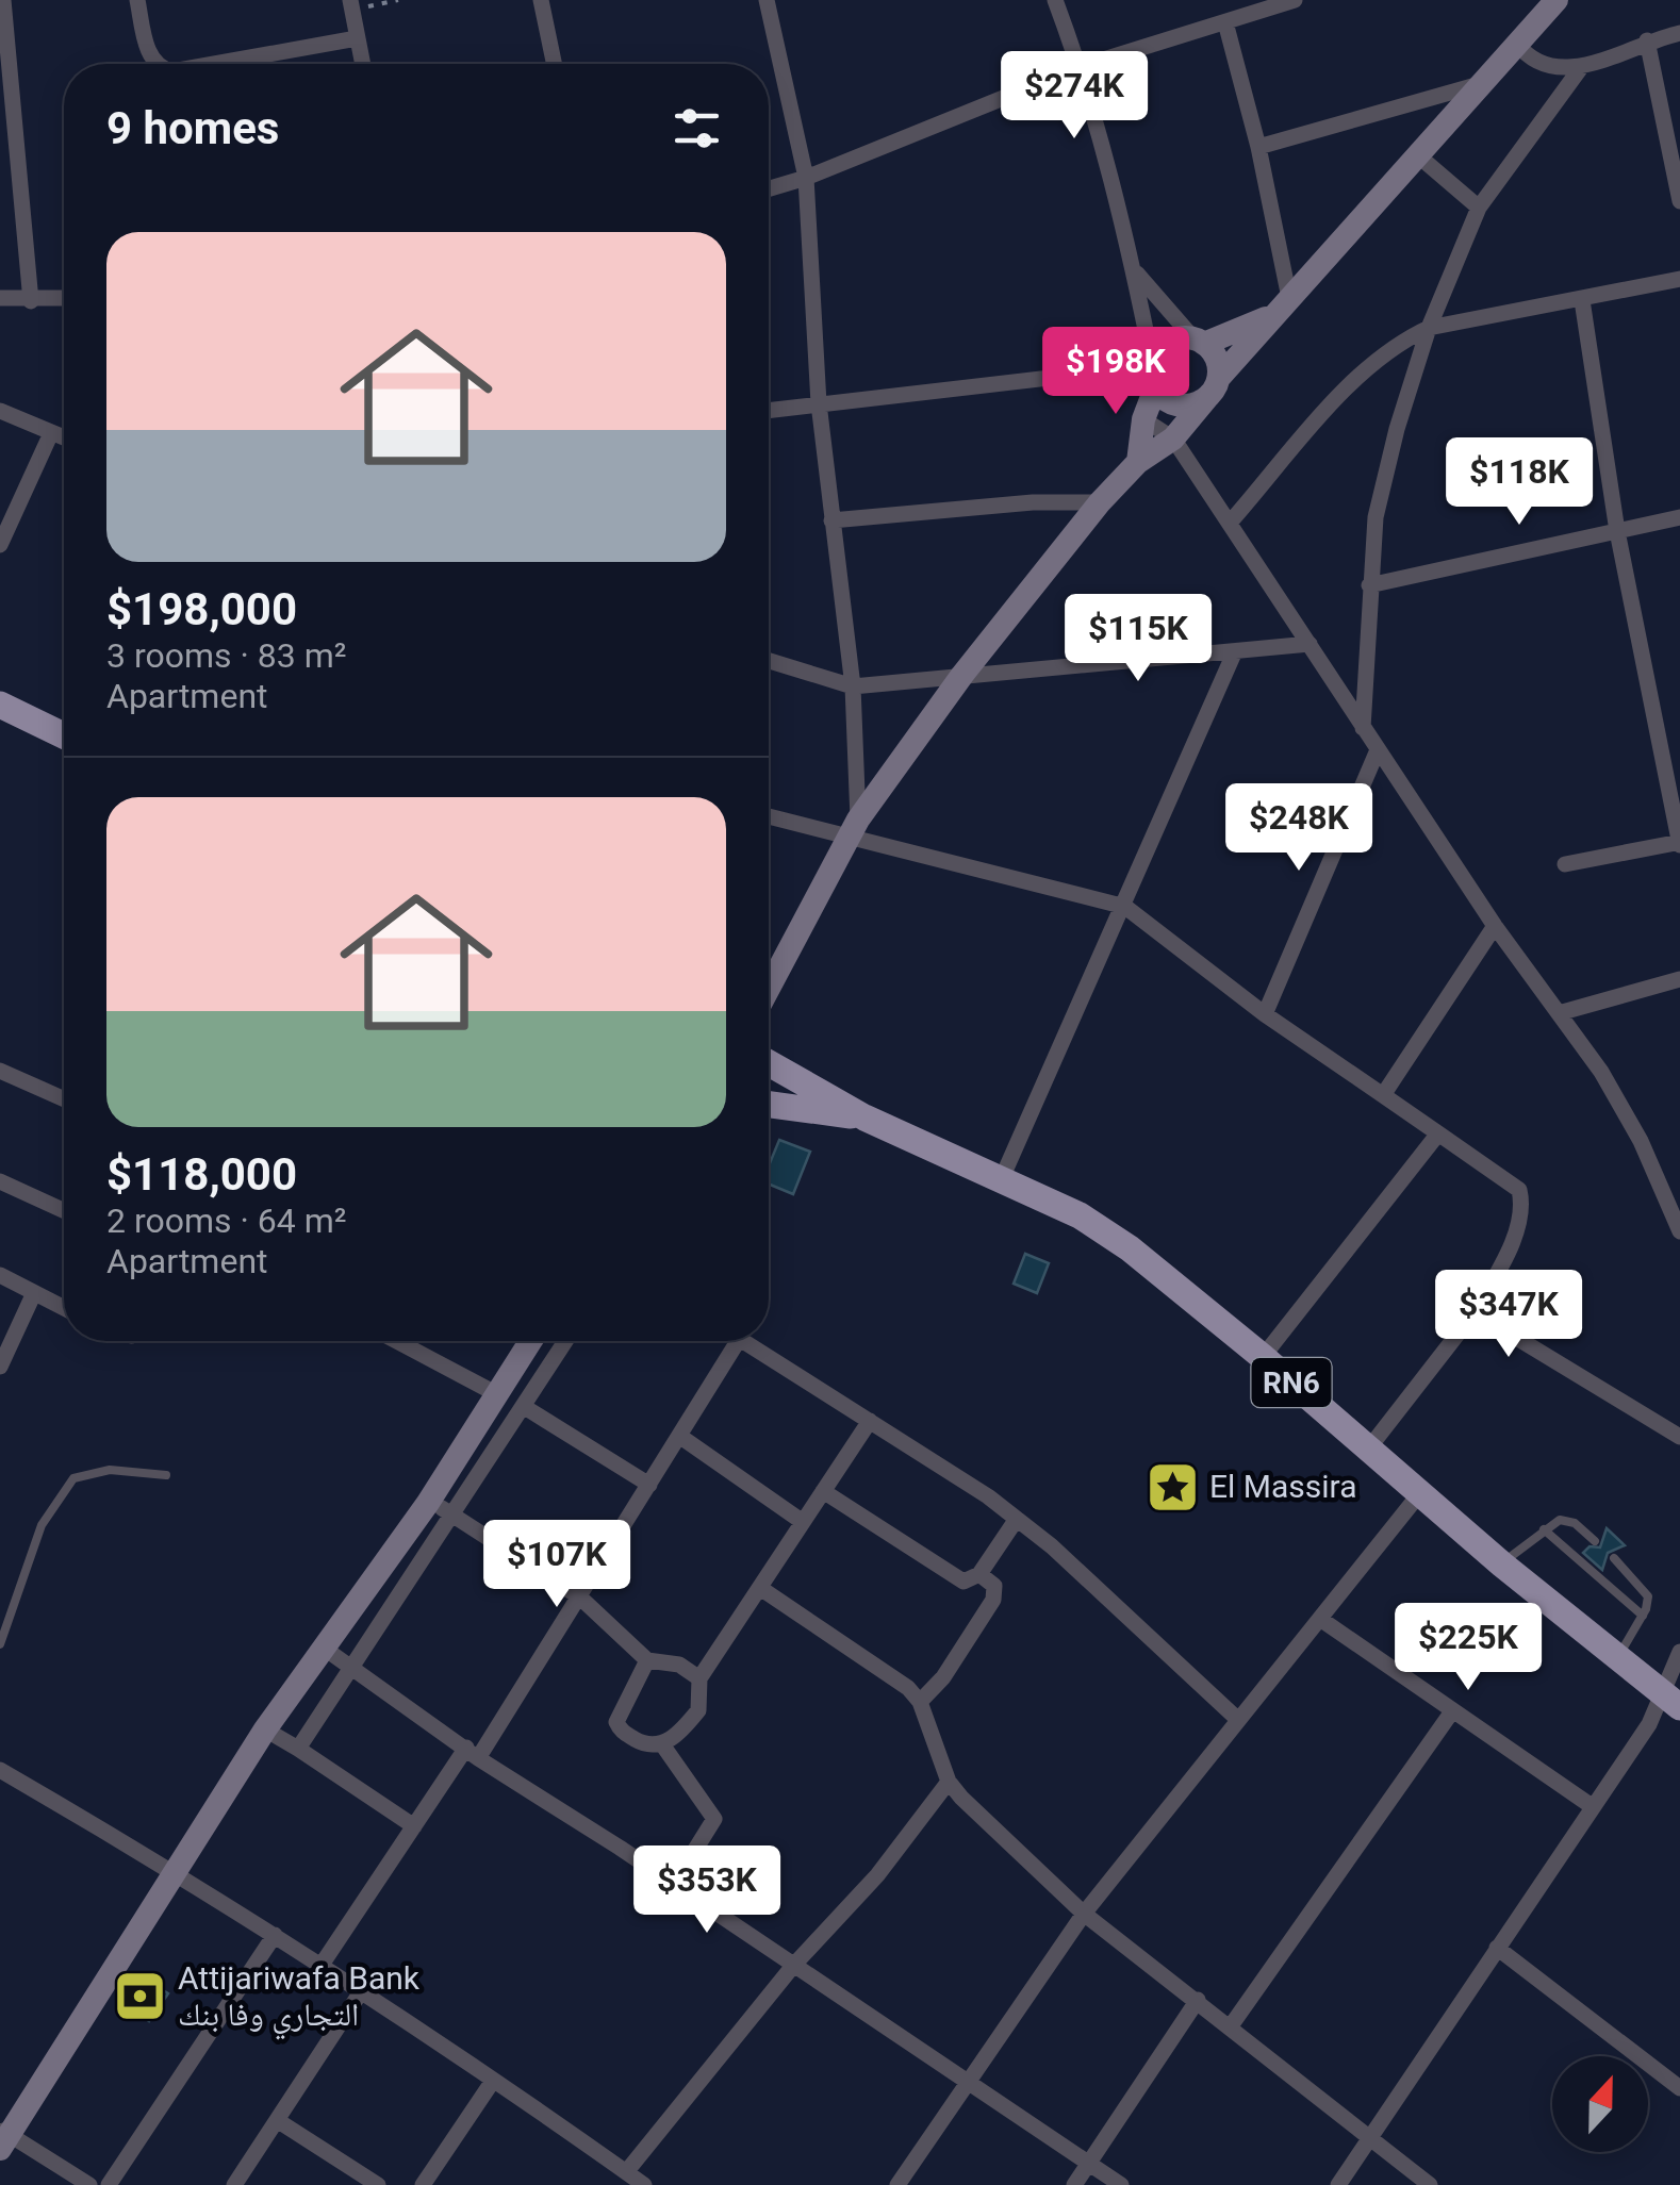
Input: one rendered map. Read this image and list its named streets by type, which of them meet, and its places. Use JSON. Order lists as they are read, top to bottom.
{
  "streets": {
    "main road": ["RN6"]
  },
  "places": {
    "place": ["El Massira"],
    "bank": ["Attijariwafa Bank التجاري وفا بنك"]
  },
  "north": "top",
  "page": {
    "price": [
      "$274K",
      "$198K",
      "$118K",
      "$115K",
      "$248K",
      "$347K",
      "$107K",
      "$225K",
      "$353K"
    ],
    "heading": "9 homes",
    "list": [
      {
        "name": "$198,000",
        "note": "3 rooms · 83 m² · Apartment"
      },
      {
        "name": "$118,000",
        "note": "2 rooms · 64 m² · Apartment"
      }
    ]
  }
}
